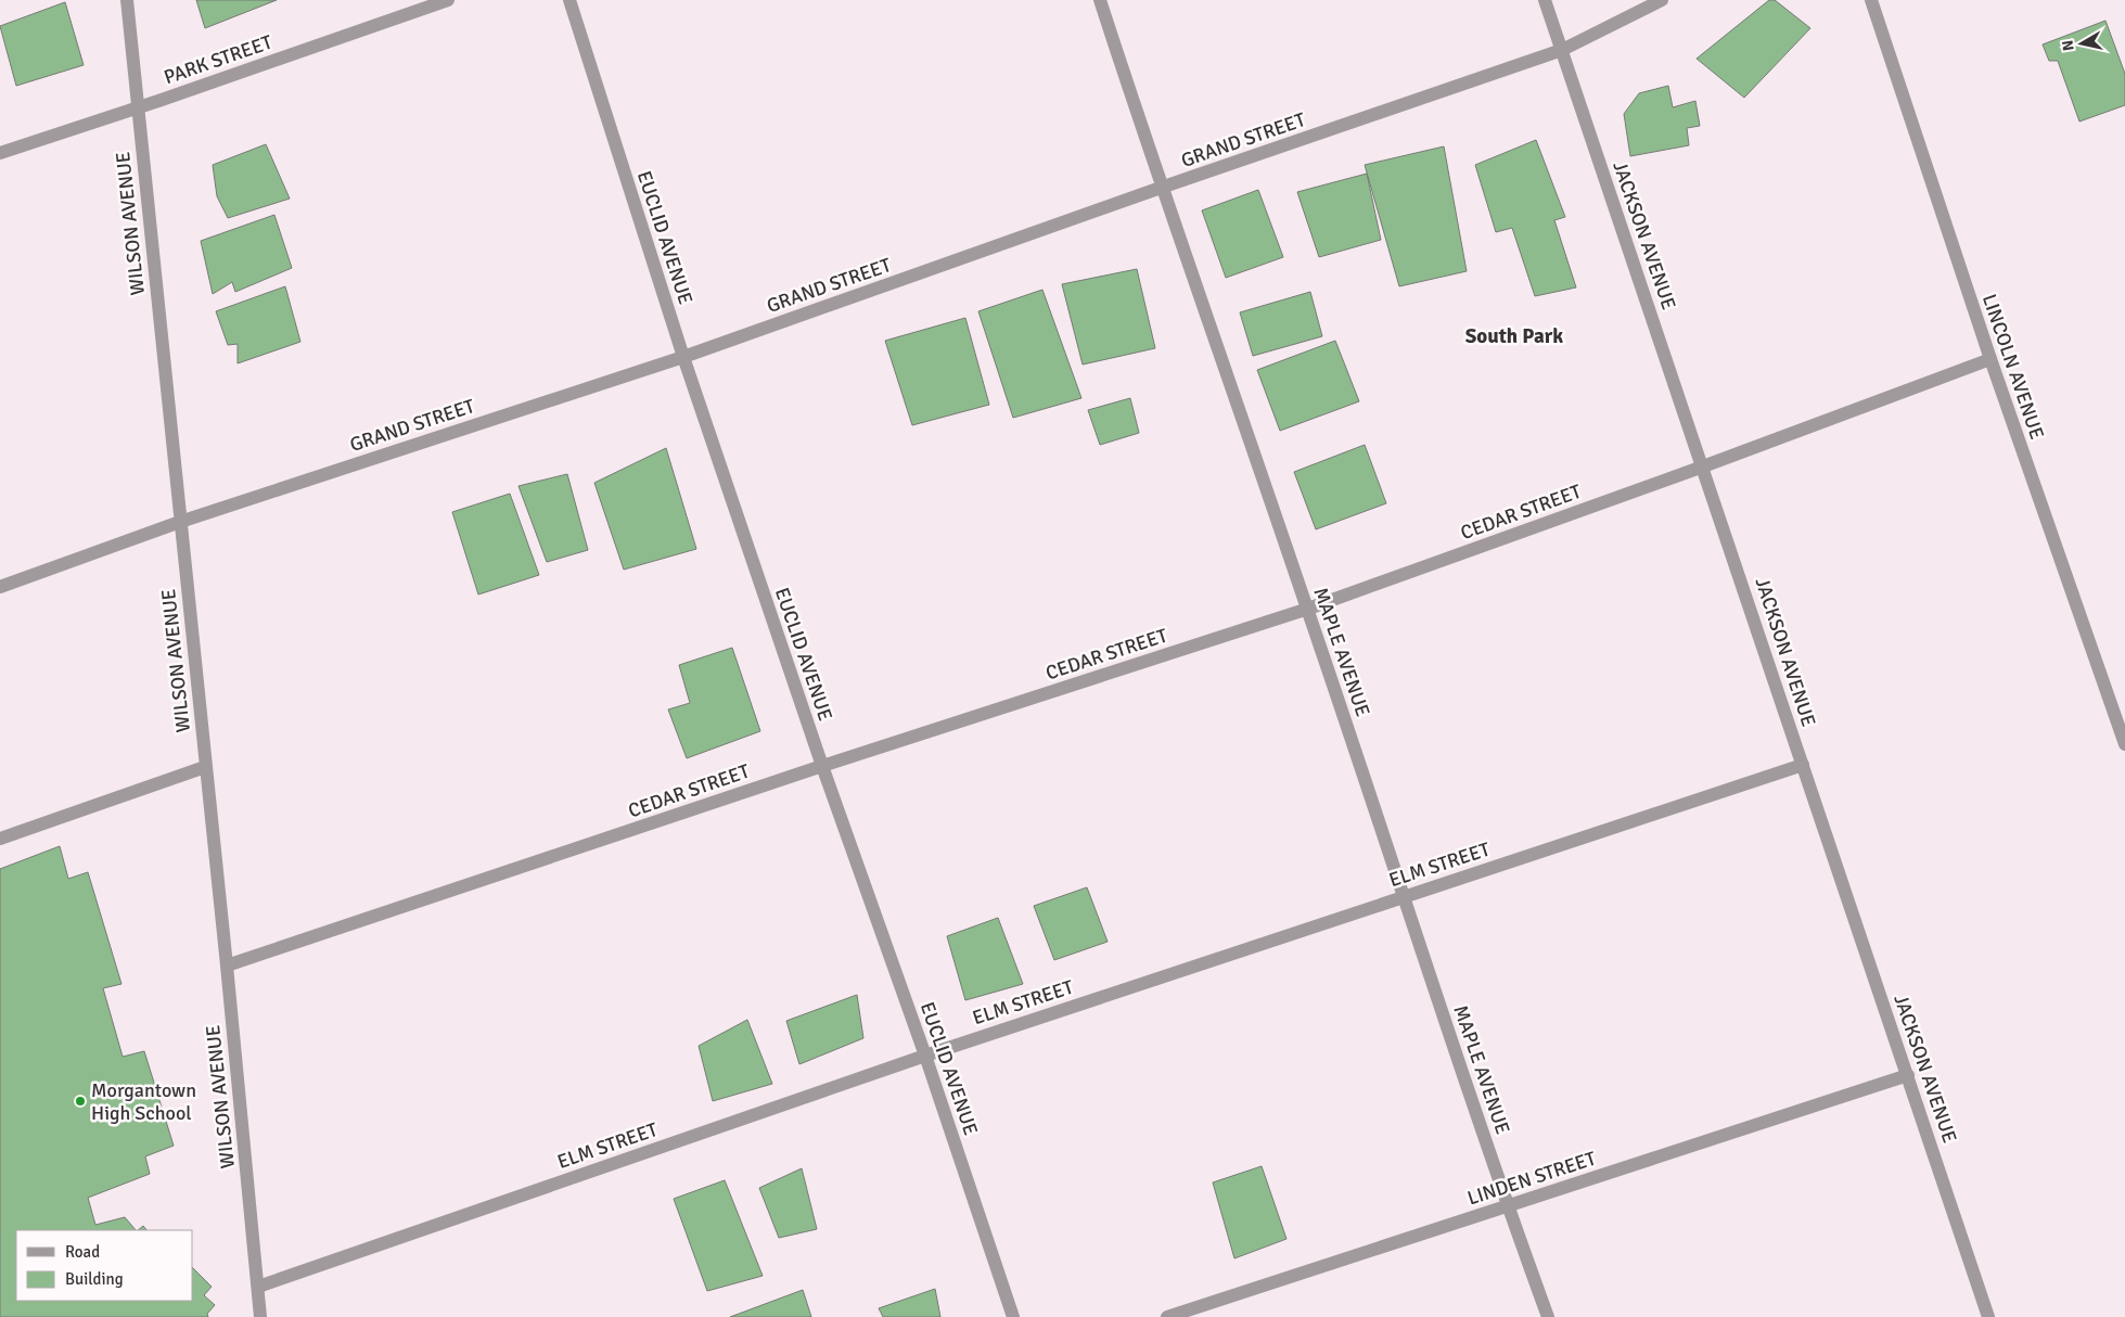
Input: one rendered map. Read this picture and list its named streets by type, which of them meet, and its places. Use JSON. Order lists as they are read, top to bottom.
{
  "streets": {
    "street": [
      "PARK STREET",
      "GRAND STREET",
      "WILSON AVENUE",
      "JACKSON AVENUE",
      "EUCLID AVENUE",
      "LINCOLN AVENUE",
      "CEDAR STREET",
      "MAPLE AVENUE",
      "ELM STREET",
      "LINDEN STREET"
    ]
  },
  "crossings": [
    ["PARK STREET", "WILSON AVENUE"],
    ["GRAND STREET", "WILSON AVENUE"],
    ["GRAND STREET", "JACKSON AVENUE"],
    ["GRAND STREET", "EUCLID AVENUE"],
    ["GRAND STREET", "MAPLE AVENUE"],
    ["WILSON AVENUE", "CEDAR STREET"],
    ["WILSON AVENUE", "ELM STREET"],
    ["JACKSON AVENUE", "CEDAR STREET"],
    ["JACKSON AVENUE", "ELM STREET"],
    ["JACKSON AVENUE", "LINDEN STREET"],
    ["EUCLID AVENUE", "CEDAR STREET"],
    ["EUCLID AVENUE", "ELM STREET"],
    ["LINCOLN AVENUE", "CEDAR STREET"],
    ["CEDAR STREET", "MAPLE AVENUE"],
    ["MAPLE AVENUE", "ELM STREET"],
    ["MAPLE AVENUE", "LINDEN STREET"]
  ],
  "districts": ["South Park"],
  "places": ["Morgantown High School"],
  "legend": ["Road", "Building"],
  "north": "left"
}
